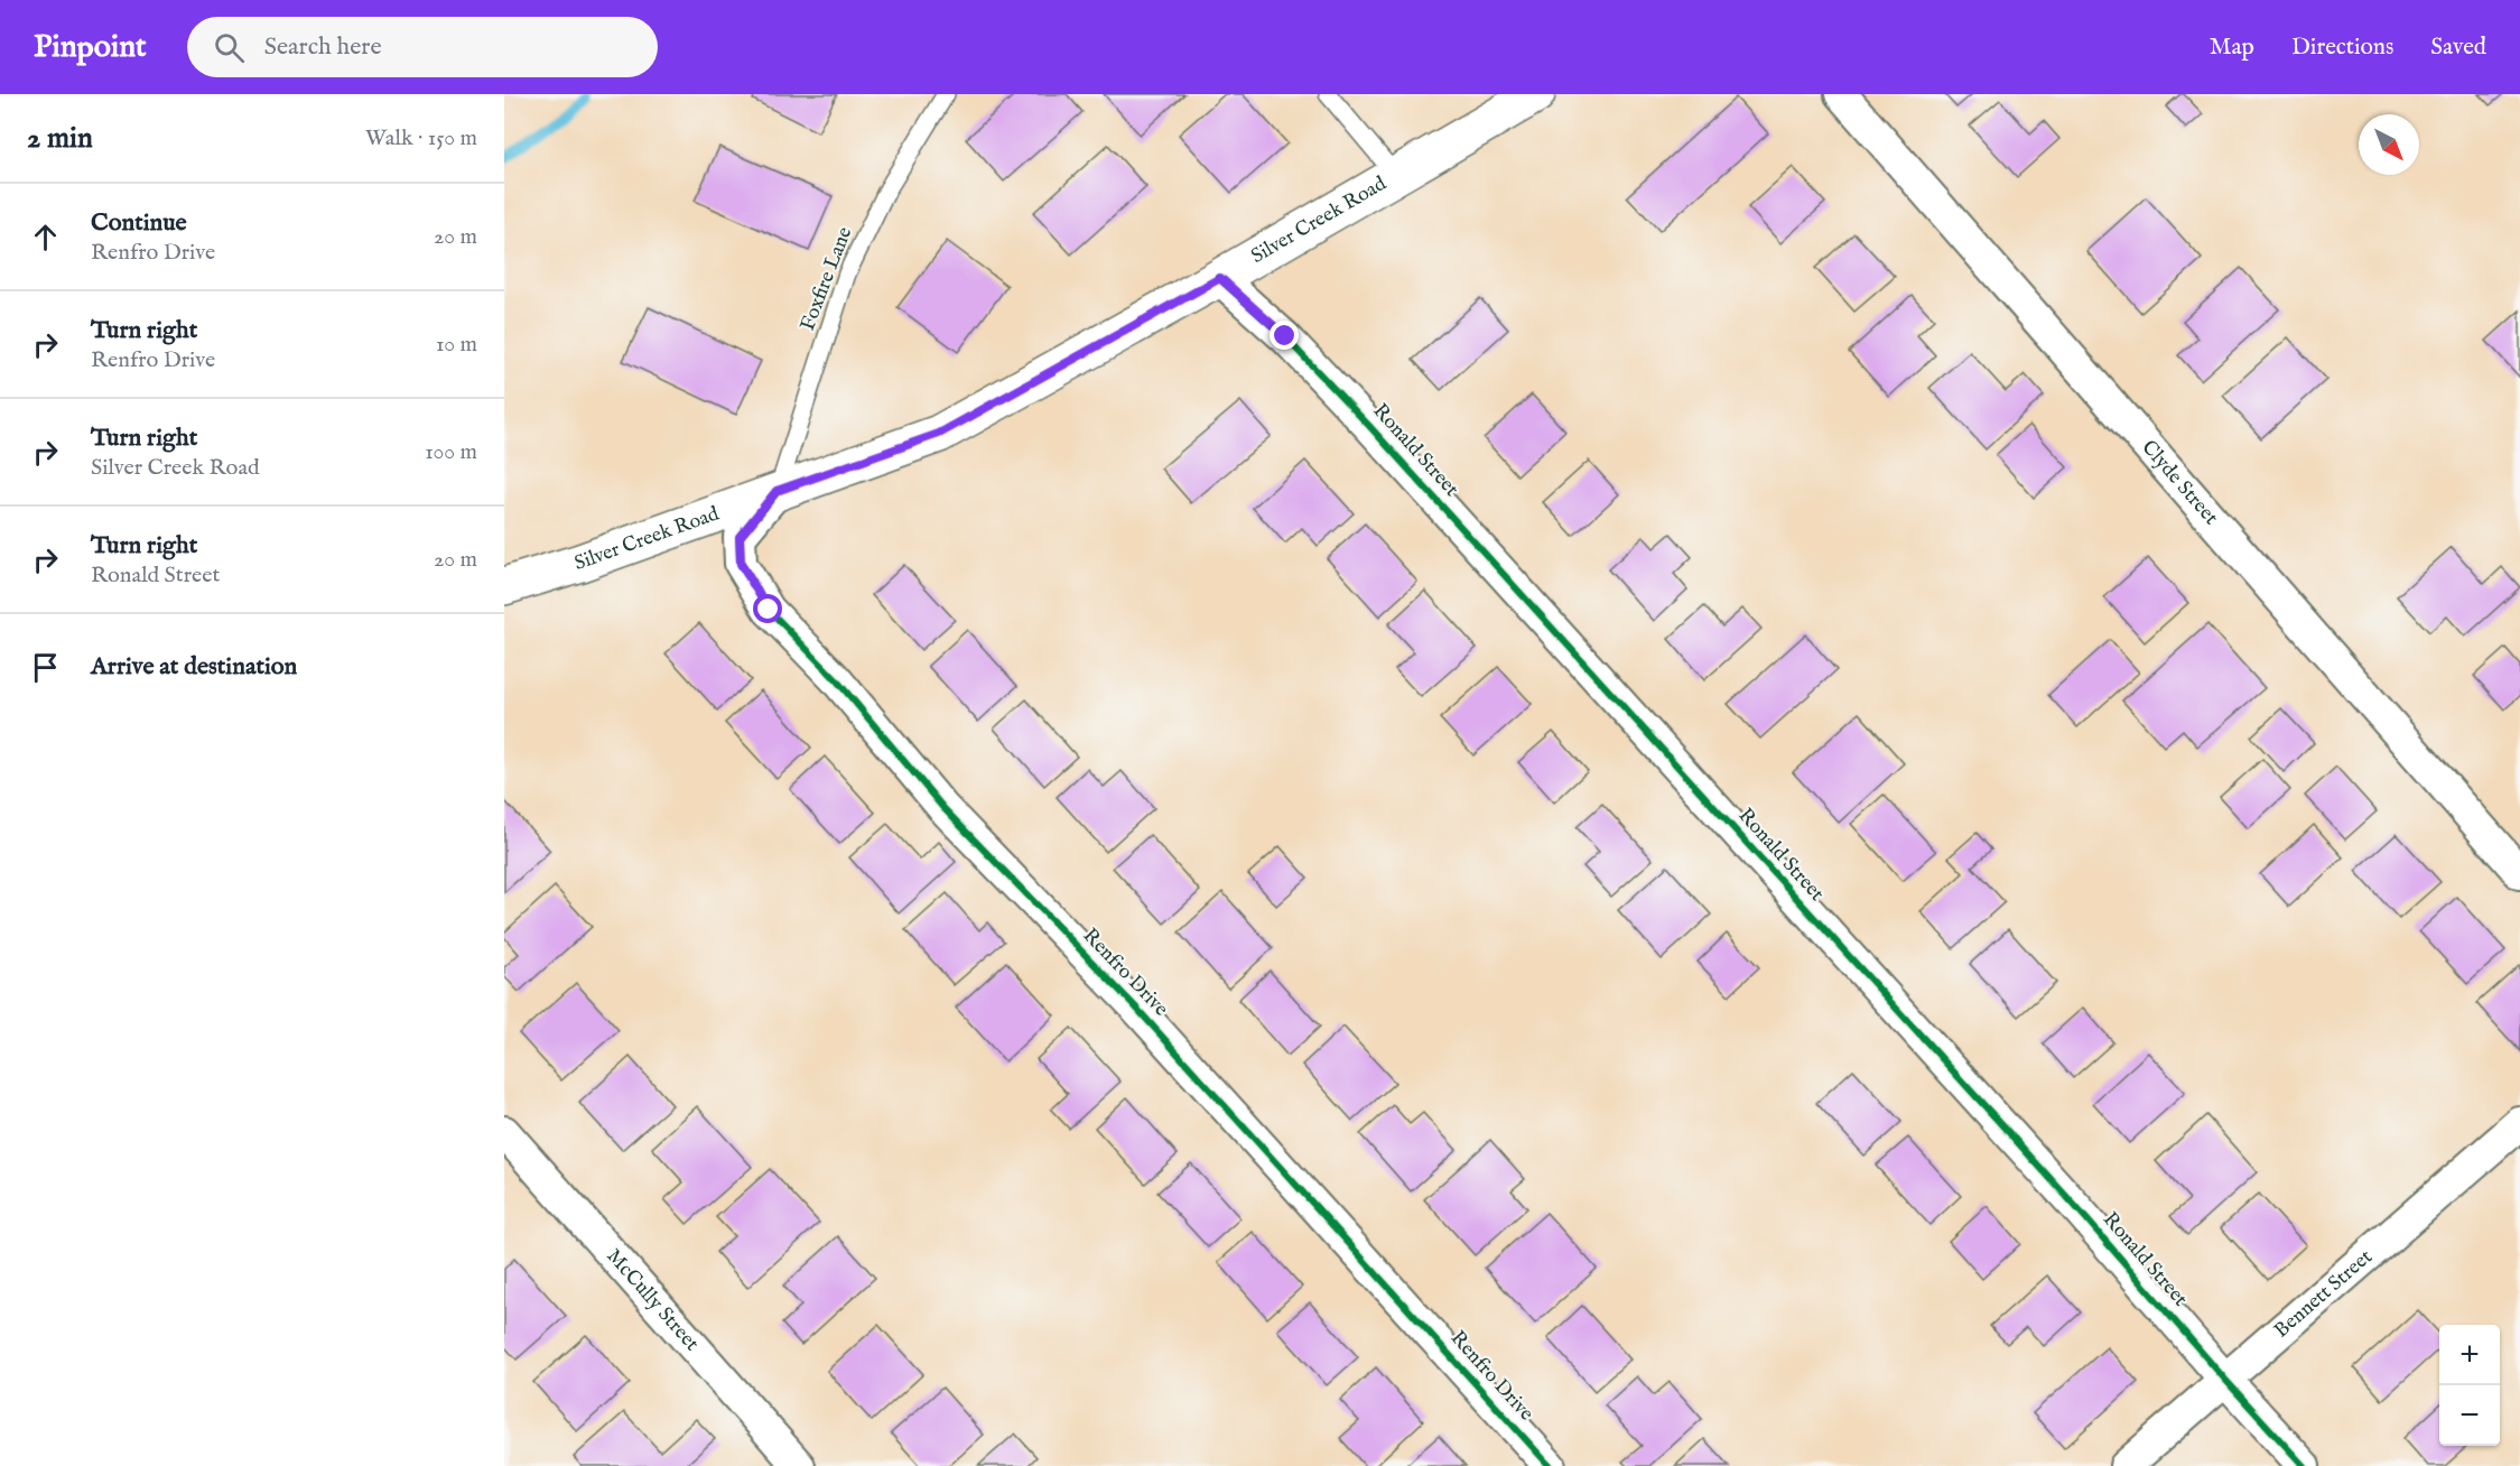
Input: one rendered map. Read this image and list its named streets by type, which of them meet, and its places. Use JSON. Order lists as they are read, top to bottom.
{
  "streets": {
    "street": [
      "Silver Creek Road",
      "Ronald Street",
      "Clyde Street",
      "Renfro Drive",
      "Bennett Street",
      "McCully Street"
    ],
    "lane": ["Foxfire Lane"]
  },
  "crossings": [
    ["Silver Creek Road", "Foxfire Lane"],
    ["Silver Creek Road", "Ronald Street"],
    ["Silver Creek Road", "Renfro Drive"],
    ["Foxfire Lane", "Renfro Drive"],
    ["Ronald Street", "Bennett Street"]
  ],
  "north": "bottom right",
  "page": {
    "header": "Pinpoint",
    "search": "Search here",
    "nav": ["Map", "Directions", "Saved"],
    "heading": ["2 min", "Walk · 150 m"],
    "list": [
      ["Continue", "Renfro Drive", "20 m"],
      ["Turn right", "Renfro Drive", "10 m"],
      ["Turn right", "Silver Creek Road", "100 m"],
      ["Turn right", "Ronald Street", "20 m"],
      "Arrive at destination"
    ],
    "map_buttons": ["+", "−"]
  }
}
